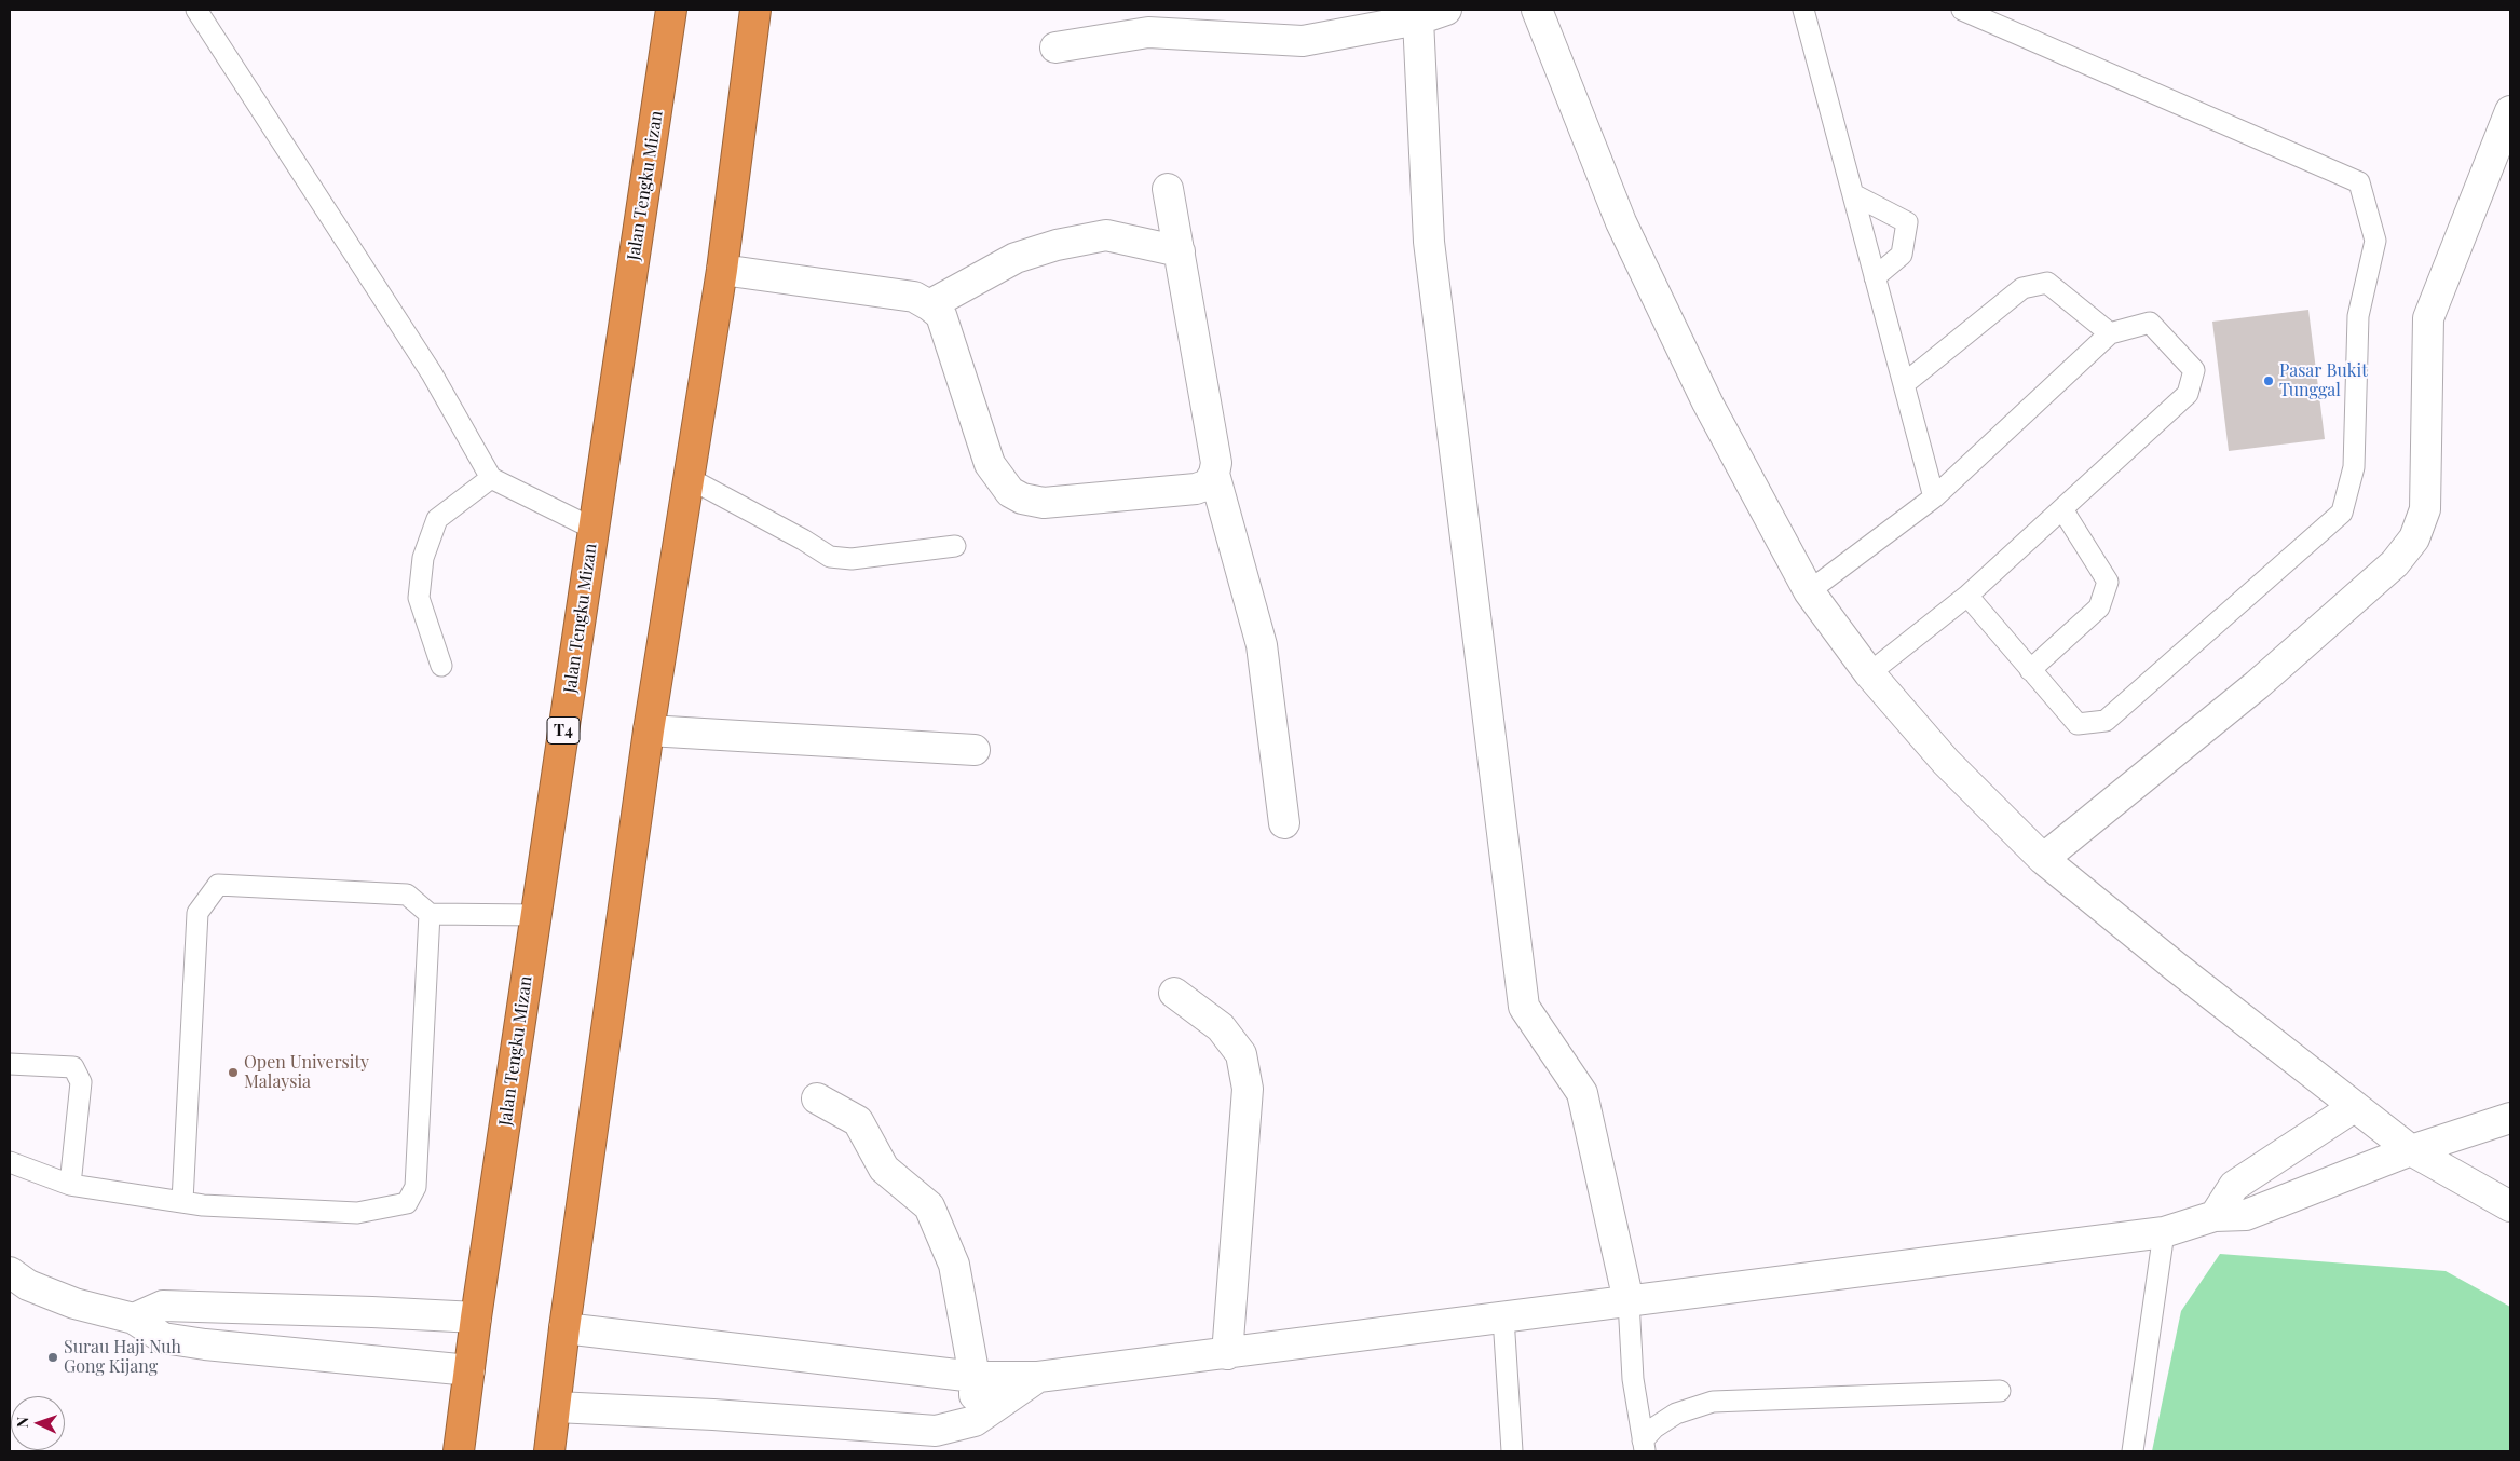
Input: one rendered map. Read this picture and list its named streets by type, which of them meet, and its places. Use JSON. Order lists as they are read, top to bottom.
{
  "streets": {
    "highway": ["Jalan Tengku Mizan", "T4"]
  },
  "places": ["Pasar Bukit Tunggal", "Open University Malaysia", "Surau Haji Nuh Gong Kijang"],
  "north": "left"
}
